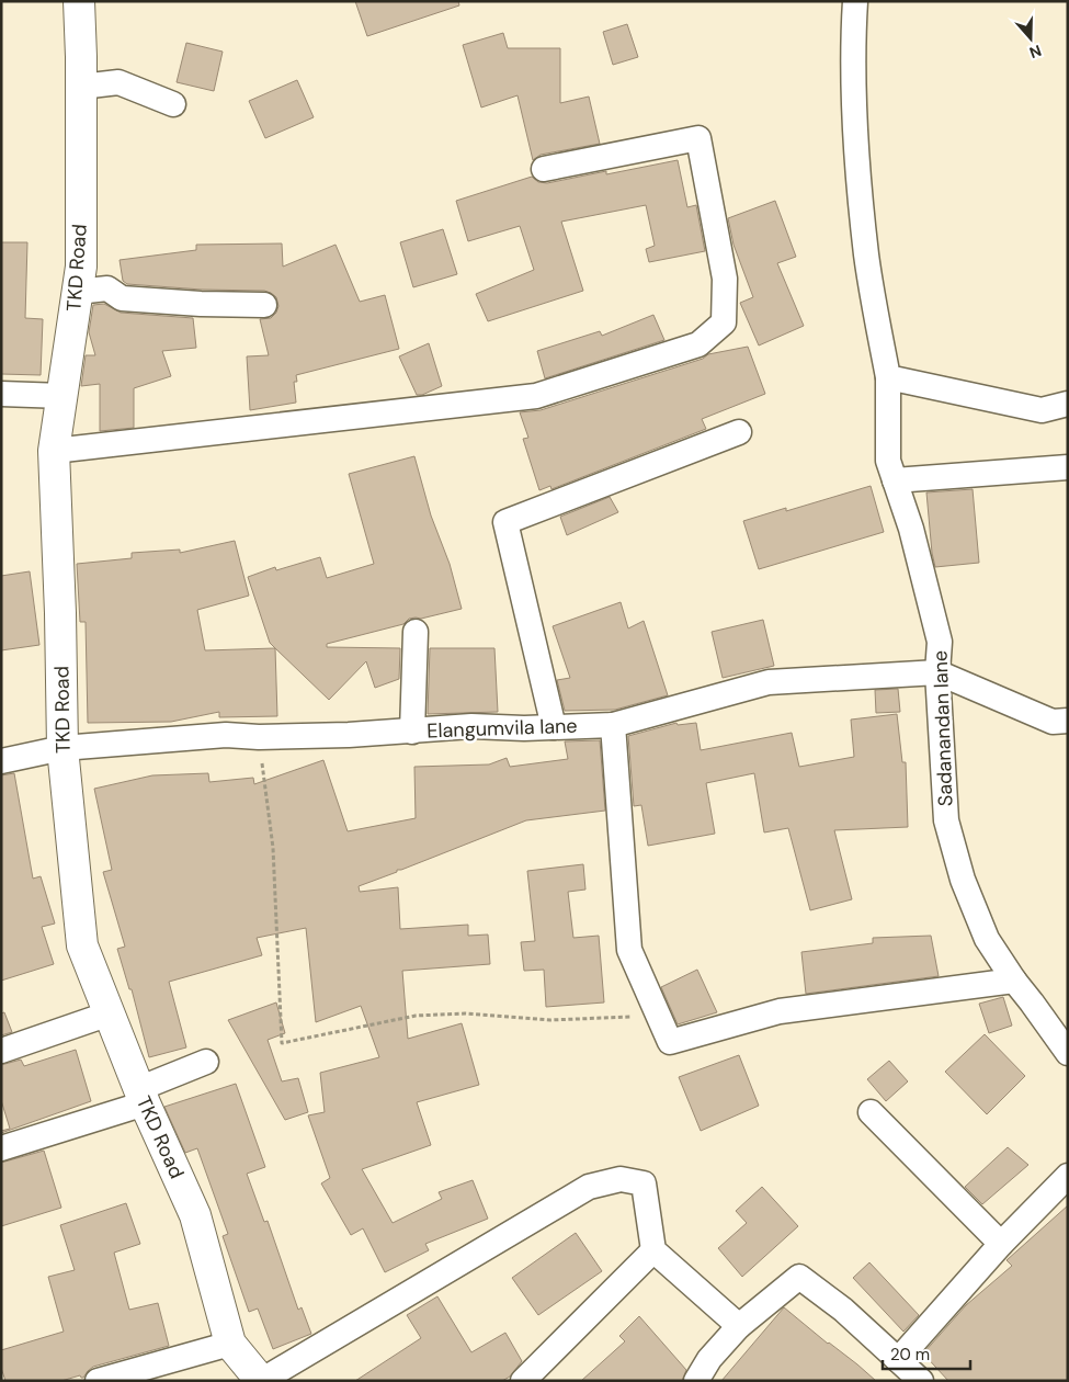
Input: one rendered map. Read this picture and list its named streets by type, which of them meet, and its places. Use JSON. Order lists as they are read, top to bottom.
{
  "streets": {
    "street": ["TKD Road", "Elangumvila lane", "Sadanandan lane"]
  },
  "crossings": [
    ["TKD Road", "Elangumvila lane"],
    ["Elangumvila lane", "Sadanandan lane"]
  ],
  "scale_bar": "20 m",
  "north": "bottom"
}
